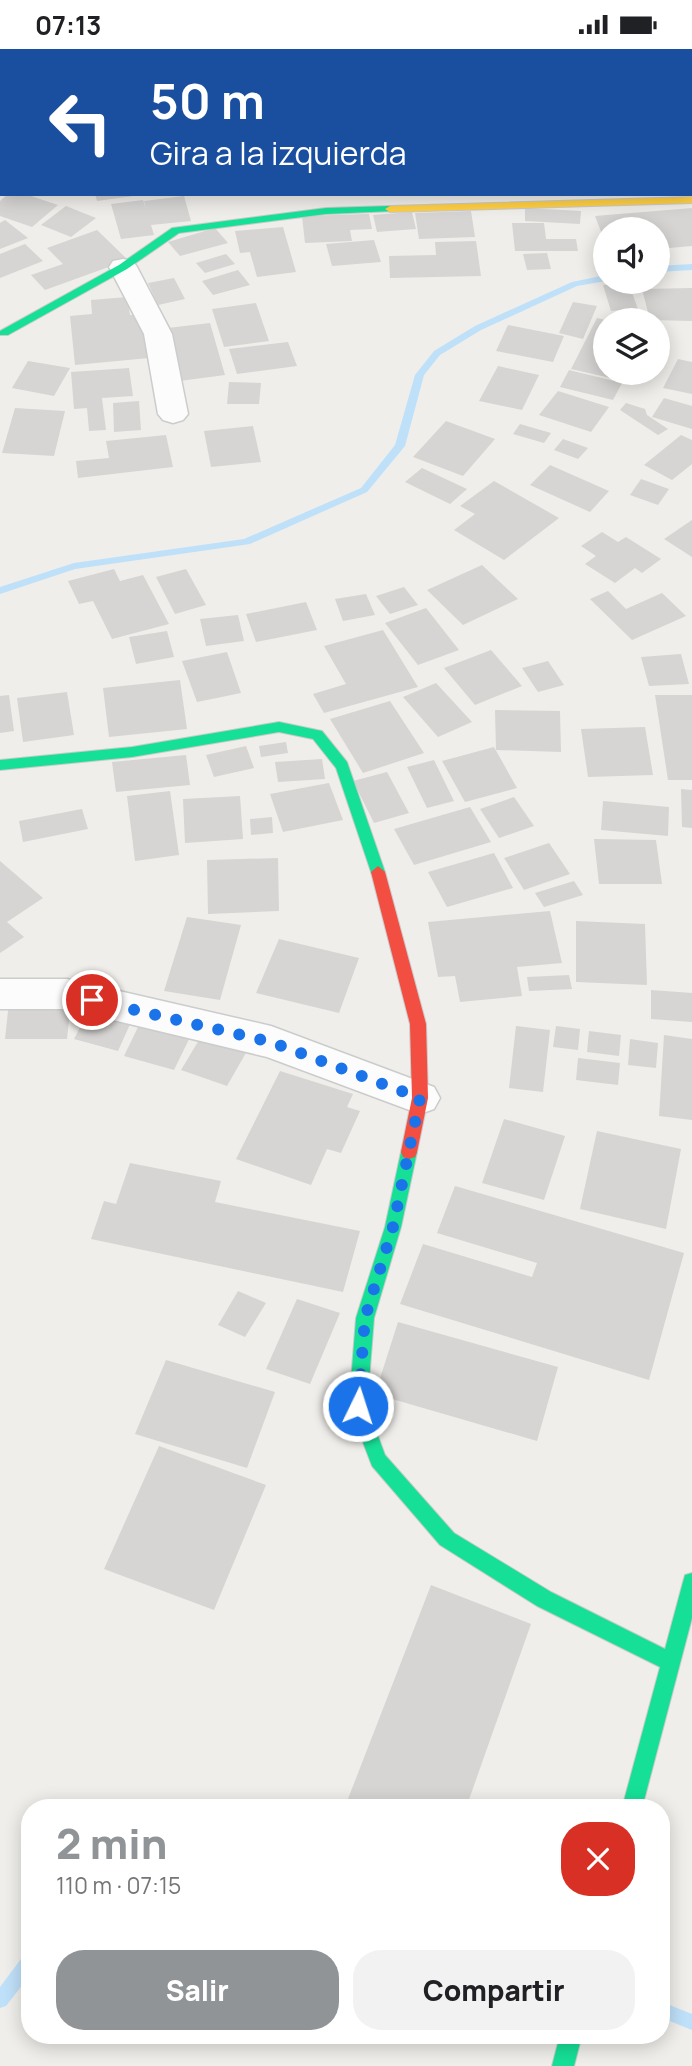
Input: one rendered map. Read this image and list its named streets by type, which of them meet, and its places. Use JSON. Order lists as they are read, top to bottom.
{
  "page": {
    "status": "07:13",
    "turn": ["50 m", "Gira a la izquierda"],
    "heading": ["2 min", "110 m · 07:15"],
    "buttons": ["Salir", "Compartir"]
  }
}
